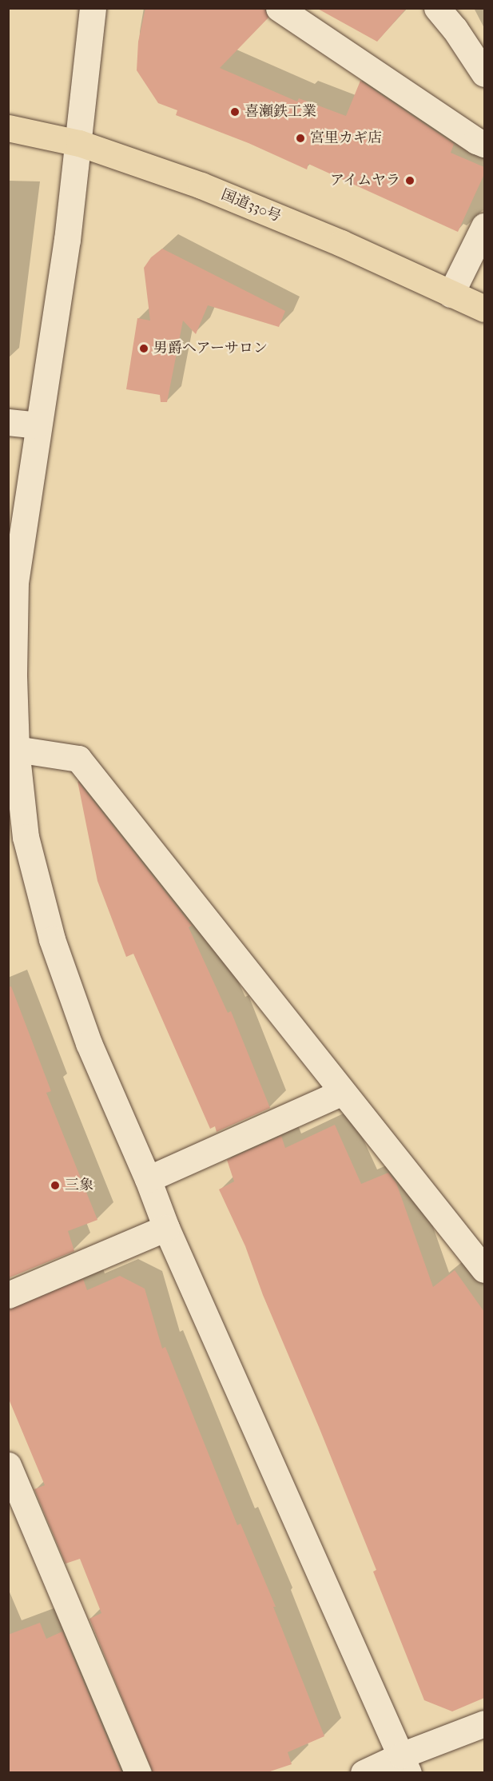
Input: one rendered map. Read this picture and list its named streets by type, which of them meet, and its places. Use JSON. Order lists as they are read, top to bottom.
{
  "streets": {
    "highway": ["国道330号"]
  },
  "places": [
    "喜瀬鉄工業",
    "宮里カギ店",
    "アイムヤラ",
    "男爵ヘアーサロン",
    "三象"
  ]
}
